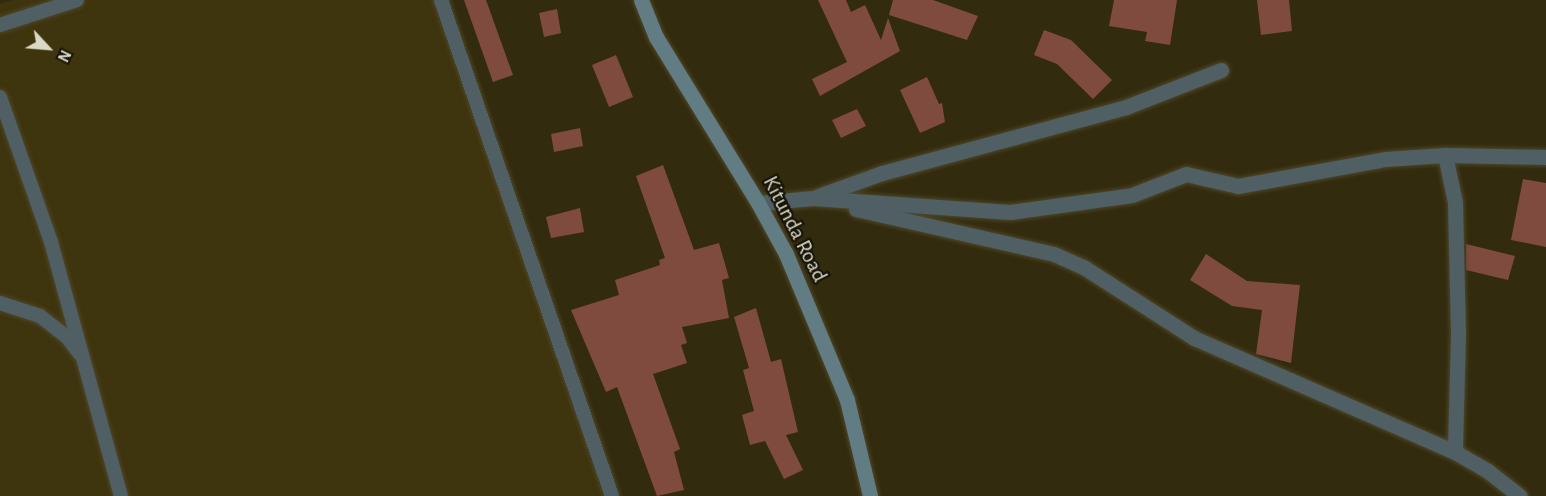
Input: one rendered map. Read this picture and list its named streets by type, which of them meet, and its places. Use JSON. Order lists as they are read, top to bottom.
{
  "streets": {
    "street": ["Kitunda Road"]
  },
  "north": "bottom right"
}
